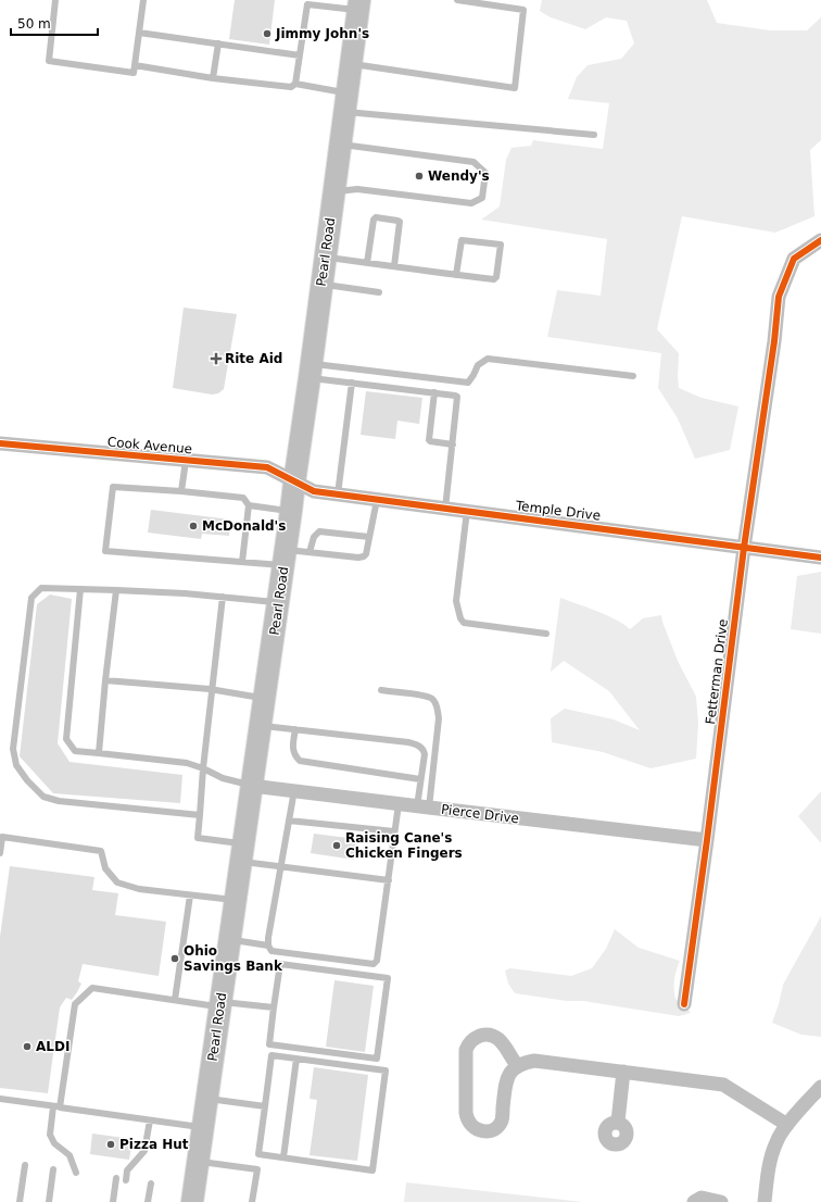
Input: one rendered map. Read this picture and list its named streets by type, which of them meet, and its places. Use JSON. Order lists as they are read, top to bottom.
{
  "streets": {
    "main road": ["Pearl Road"],
    "street": [
      "Cook Avenue",
      "Temple Drive",
      "Fetterman Drive",
      "Pierce Drive"
    ]
  },
  "crossings": [
    ["Pearl Road", "Cook Avenue"],
    ["Pearl Road", "Temple Drive"],
    ["Pearl Road", "Pierce Drive"],
    ["Cook Avenue", "Temple Drive"],
    ["Temple Drive", "Fetterman Drive"],
    ["Fetterman Drive", "Pierce Drive"]
  ],
  "places": {
    "other": [
      "Jimmy John's",
      "Wendy's",
      "McDonald's",
      "Raising Cane's Chicken Fingers",
      "Ohio Savings Bank",
      "ALDI",
      "Pizza Hut"
    ],
    "health": ["Rite Aid"]
  },
  "scale_bar": "50 m"
}
